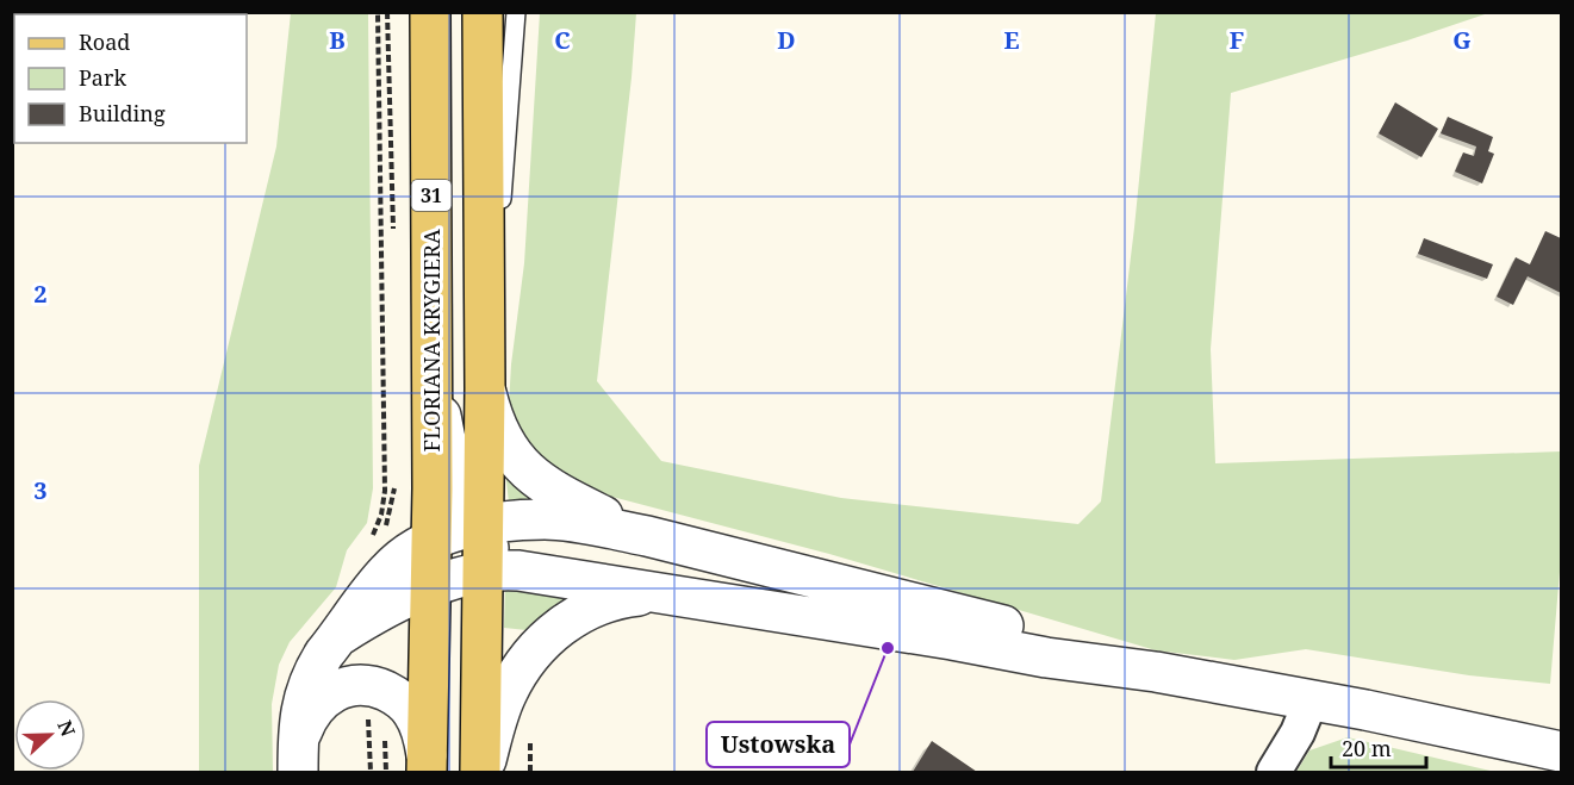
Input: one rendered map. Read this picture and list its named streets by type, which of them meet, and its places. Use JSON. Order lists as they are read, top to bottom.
{
  "streets": {
    "main road": ["31", "FLORIANA KRYGIERA"]
  },
  "places": ["Ustowska"],
  "legend": ["Road", "Park", "Building"],
  "scale_bar": "20 m",
  "north": "right",
  "grid": {
    "columns": [
      "B",
      "C",
      "D",
      "E",
      "F",
      "G"
    ],
    "rows": ["2", "3"]
  }
}
